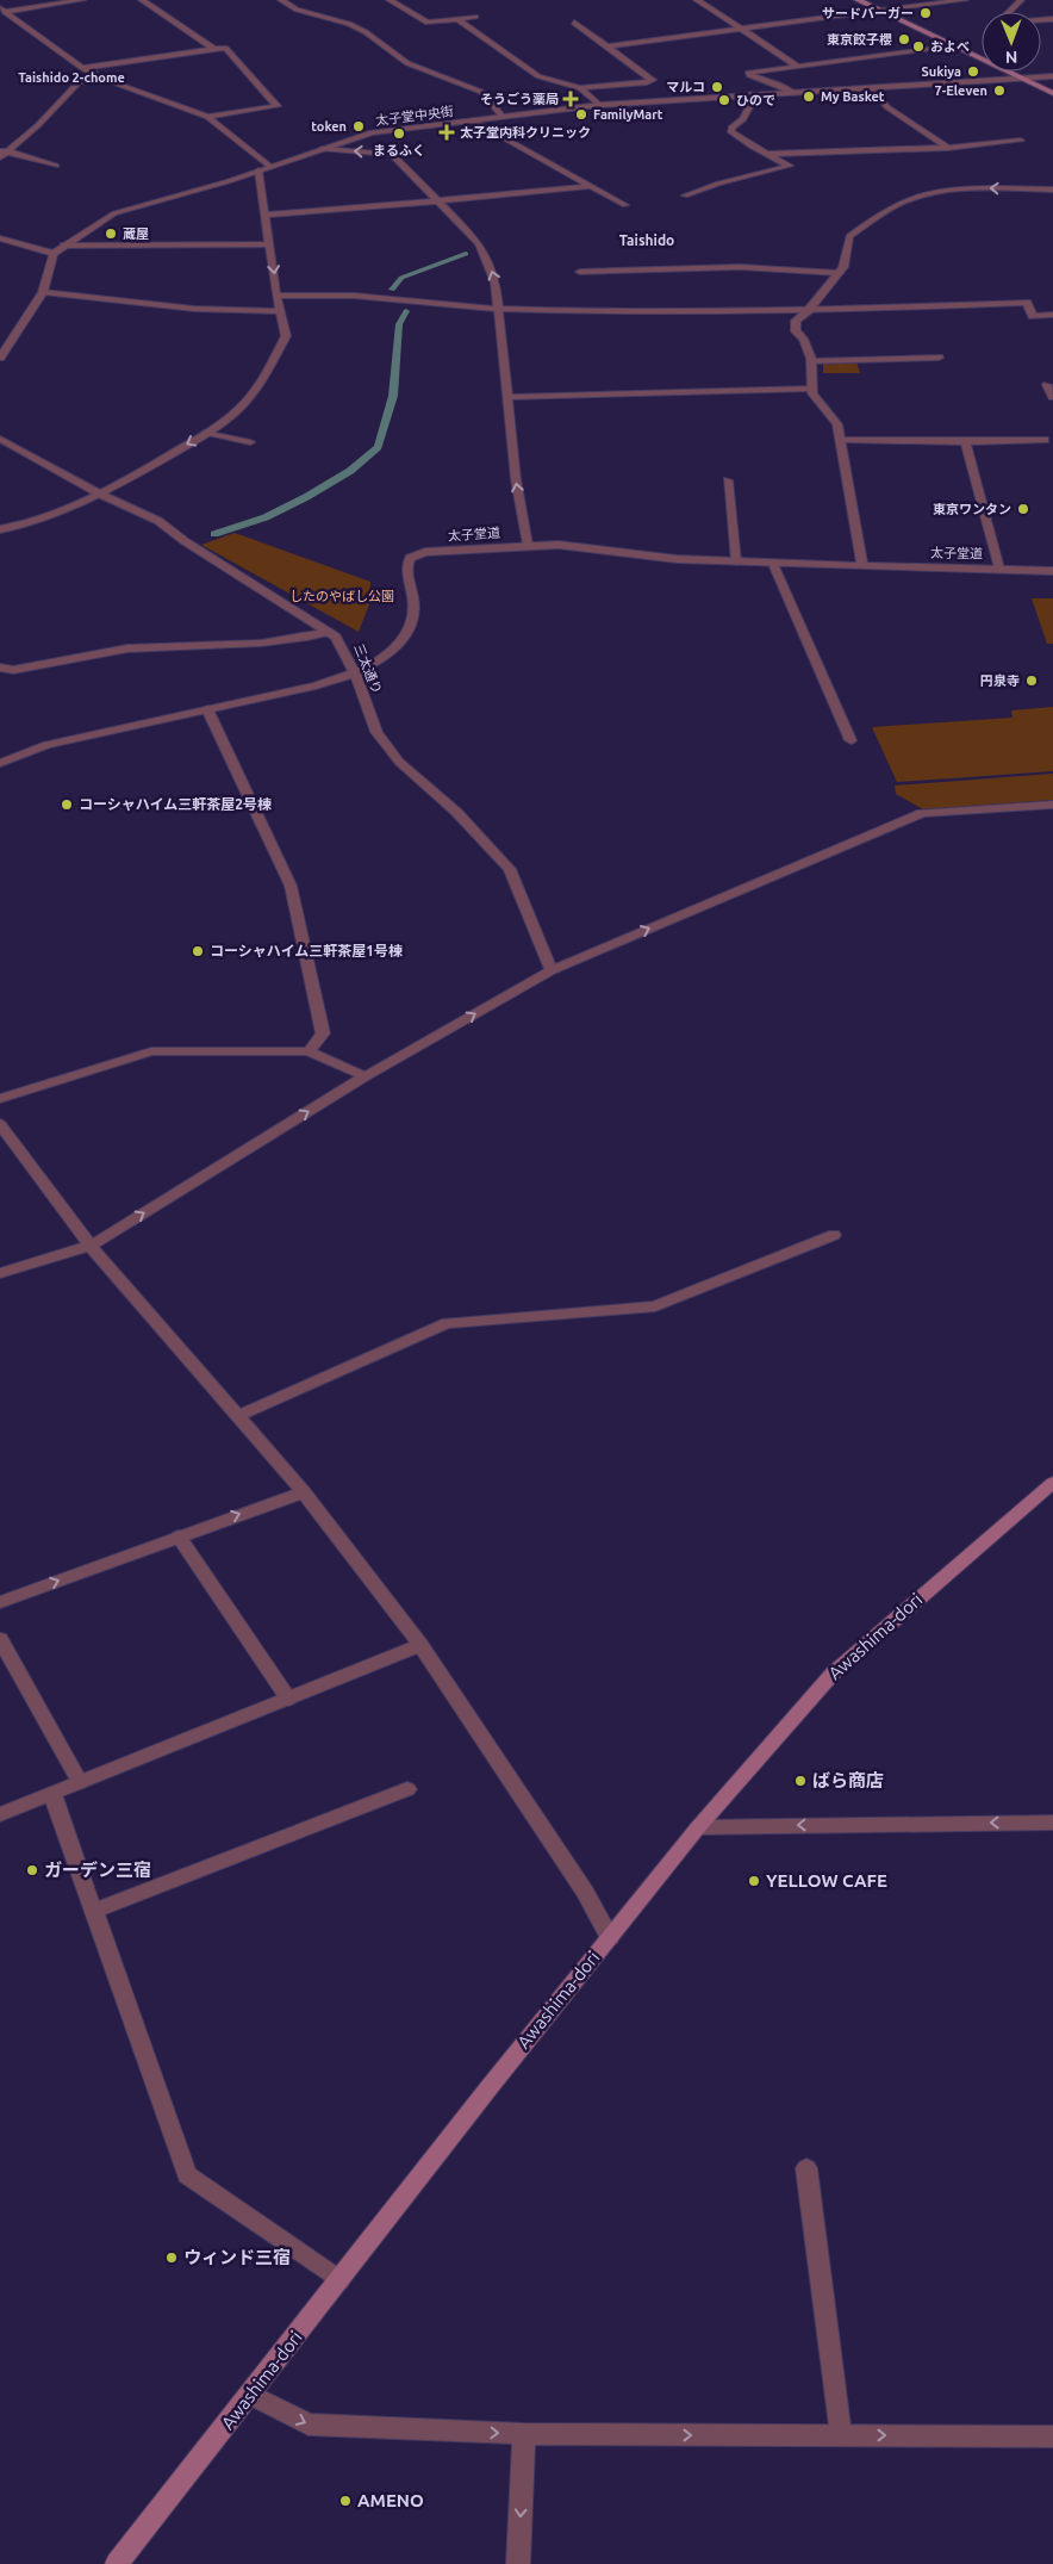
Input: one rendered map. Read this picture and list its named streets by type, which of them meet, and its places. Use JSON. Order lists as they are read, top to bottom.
{
  "streets": {
    "main road": ["Awashima-dori"],
    "street": ["太子堂中央街", "太子堂道", "三太通り"]
  },
  "crossings": [
    ["太子堂道", "三太通り"]
  ],
  "districts": ["Taishido 2-chome", "Taishido"],
  "parks": ["したのやばし公園"],
  "places": {
    "other": [
      "サードバーガー",
      "東京餃子櫻",
      "およべ",
      "Sukiya",
      "マルコ",
      "7-Eleven",
      "My Basket",
      "ひので",
      "FamilyMart",
      "token",
      "まるふく",
      "蔵屋",
      "東京ワンタン",
      "円泉寺",
      "コーシャハイム三軒茶屋2号棟",
      "コーシャハイム三軒茶屋1号棟",
      "ばら商店",
      "ガーデン三宿",
      "YELLOW CAFE",
      "ウィンド三宿",
      "AMENO"
    ],
    "health": ["そうごう薬局", "太子堂内科クリニック"]
  },
  "north": "bottom"
}
